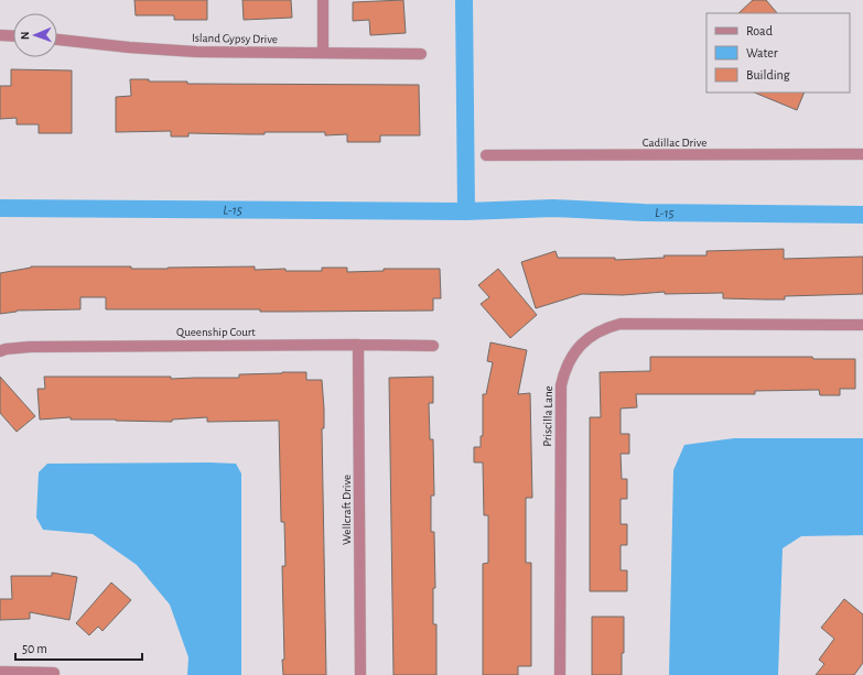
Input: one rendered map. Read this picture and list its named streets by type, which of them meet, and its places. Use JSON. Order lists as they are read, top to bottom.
{
  "streets": {
    "street": [
      "Island Gypsy Drive",
      "Cadillac Drive",
      "Queenship Court",
      "Priscilla Lane",
      "Wellcraft Drive"
    ]
  },
  "crossings": [
    ["Queenship Court", "Wellcraft Drive"]
  ],
  "water": ["L-15"],
  "legend": ["Road", "Water", "Building"],
  "scale_bar": "50 m",
  "north": "left"
}
